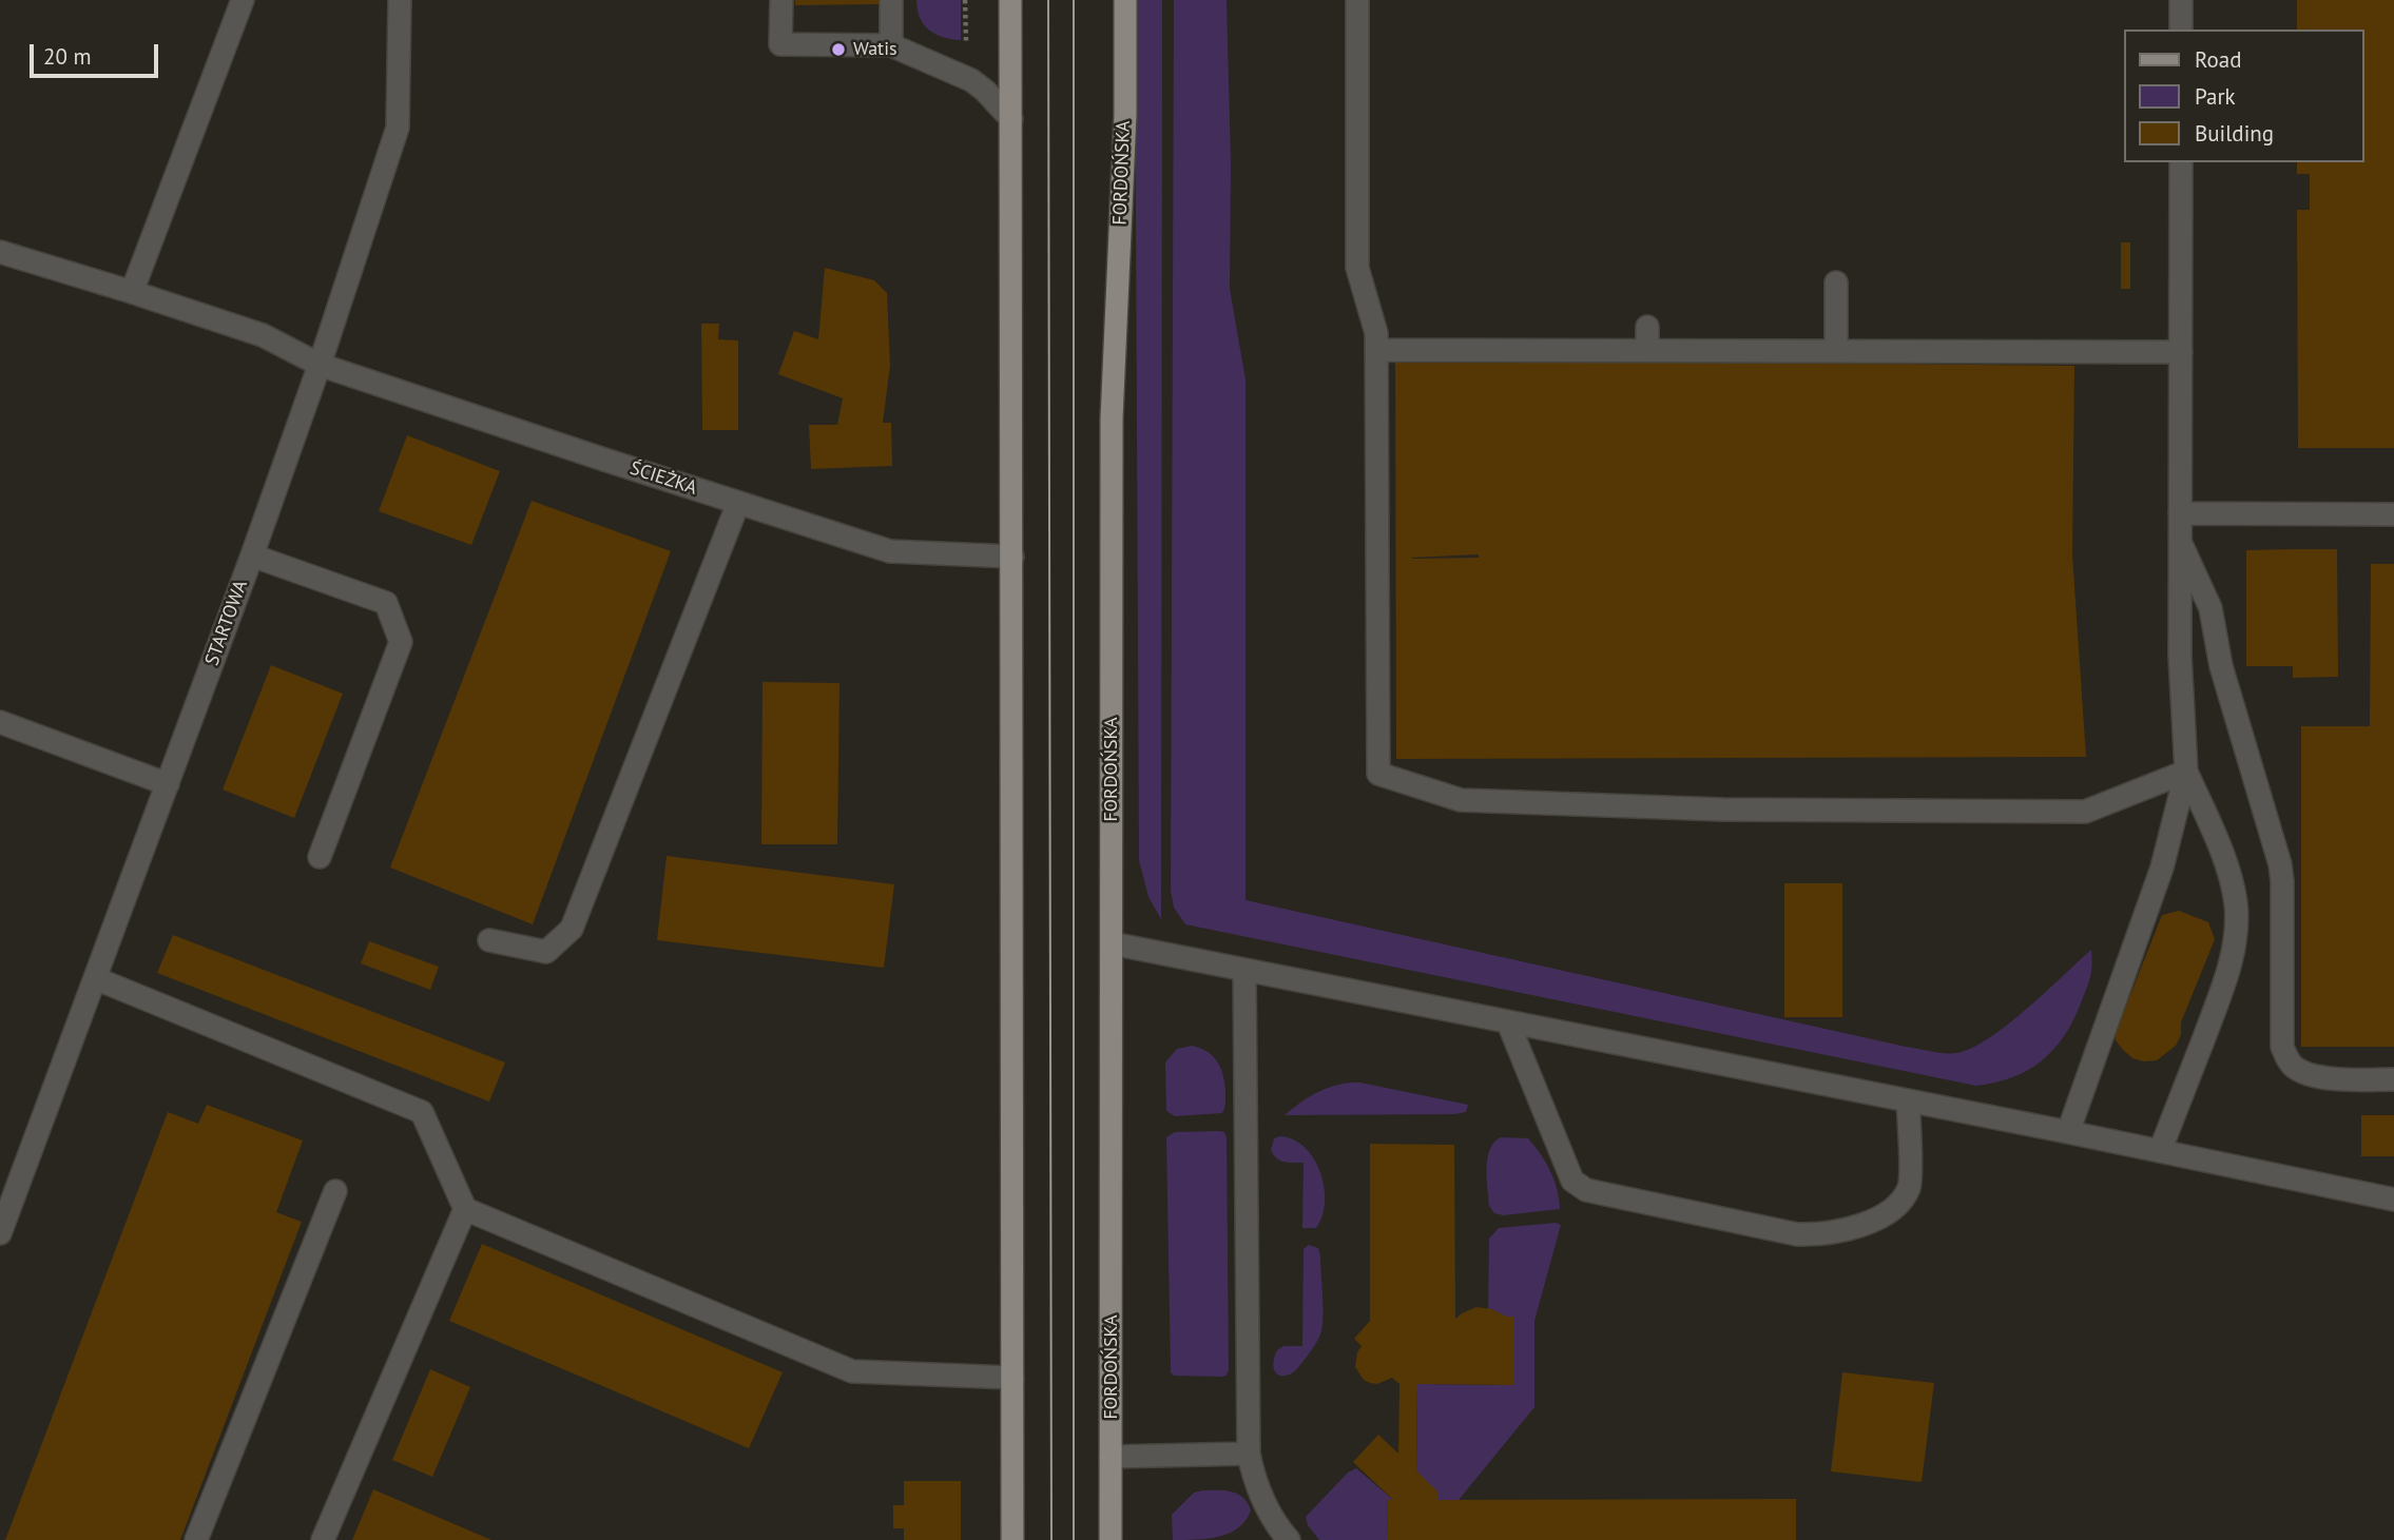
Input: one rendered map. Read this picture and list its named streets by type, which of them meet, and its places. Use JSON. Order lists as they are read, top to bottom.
{
  "streets": {
    "main road": ["FORDOŃSKA"],
    "street": ["ŚCIEŻKA", "STARTOWA"]
  },
  "crossings": [
    ["ŚCIEŻKA", "STARTOWA"]
  ],
  "places": ["Watis"],
  "legend": ["Road", "Park", "Building"],
  "scale_bar": "20 m"
}
